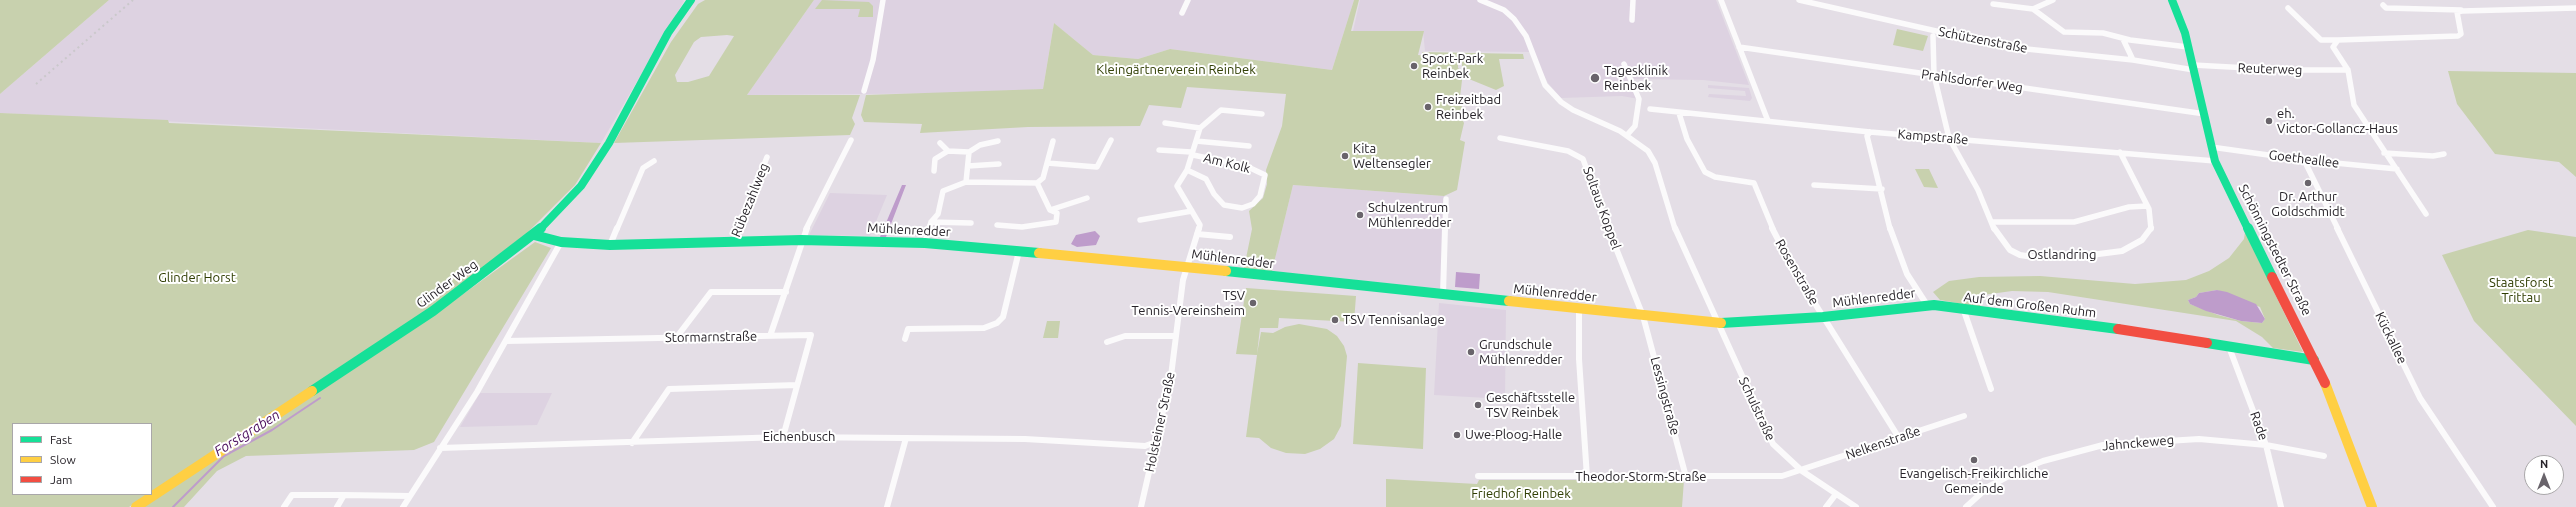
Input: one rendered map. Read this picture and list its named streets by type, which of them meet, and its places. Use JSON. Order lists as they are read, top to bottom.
{
  "streets": {
    "street": [
      "Schützenstraße",
      "Reuterweg",
      "Prahlsdorfer Weg",
      "Kampstraße",
      "Goetheallee",
      "Am Kolk",
      "Rübezahlweg",
      "Soltaus Koppel",
      "Mühlenredder",
      "Schönningstedter Straße",
      "Ostlandring",
      "Rosenstraße",
      "Glinder Weg",
      "Auf dem Großen Ruhm",
      "Stormarnstraße",
      "Kückallee",
      "Lessingstraße",
      "Schulstraße",
      "Holsteiner Straße",
      "Rade",
      "Eichenbusch",
      "Nelkenstraße",
      "Jahnckeweg",
      "Theodor-Storm-Straße"
    ]
  },
  "crossings": [
    ["Schützenstraße", "Reuterweg"],
    ["Schützenstraße", "Schönningstedter Straße"],
    ["Reuterweg", "Schönningstedter Straße"],
    ["Prahlsdorfer Weg", "Schönningstedter Straße"],
    ["Prahlsdorfer Weg", "Ostlandring"],
    ["Kampstraße", "Schönningstedter Straße"],
    ["Kampstraße", "Ostlandring"],
    ["Kampstraße", "Rosenstraße"],
    ["Goetheallee", "Schönningstedter Straße"],
    ["Goetheallee", "Kückallee"],
    ["Am Kolk", "Mühlenredder"],
    ["Am Kolk", "Holsteiner Straße"],
    ["Rübezahlweg", "Mühlenredder"],
    ["Soltaus Koppel", "Mühlenredder"],
    ["Soltaus Koppel", "Lessingstraße"],
    ["Mühlenredder", "Rosenstraße"],
    ["Mühlenredder", "Glinder Weg"],
    ["Mühlenredder", "Auf dem Großen Ruhm"],
    ["Mühlenredder", "Lessingstraße"],
    ["Mühlenredder", "Schulstraße"],
    ["Mühlenredder", "Holsteiner Straße"],
    ["Schönningstedter Straße", "Auf dem Großen Ruhm"],
    ["Rosenstraße", "Nelkenstraße"],
    ["Auf dem Großen Ruhm", "Rade"],
    ["Stormarnstraße", "Eichenbusch"],
    ["Lessingstraße", "Theodor-Storm-Straße"],
    ["Schulstraße", "Nelkenstraße"],
    ["Schulstraße", "Theodor-Storm-Straße"],
    ["Holsteiner Straße", "Eichenbusch"],
    ["Rade", "Jahnckeweg"],
    ["Nelkenstraße", "Theodor-Storm-Straße"]
  ],
  "water": ["Forstgraben"],
  "parks": [
    "Kleingärtnerverein Reinbek",
    "Glinder Horst",
    "Staatsforst Trittau",
    "Friedhof Reinbek"
  ],
  "places": [
    "Sport-Park Reinbek",
    "Tagesklinik Reinbek",
    "Freizeitbad Reinbek",
    "eh. Victor-Gollancz-Haus",
    "Kita Weltensegler",
    "Dr. Arthur Goldschmidt",
    "Schulzentrum Mühlenredder",
    "TSV Tennis-Vereinsheim",
    "TSV Tennisanlage",
    "Grundschule Mühlenredder",
    "Geschäftsstelle TSV Reinbek",
    "Uwe-Ploog-Halle",
    "Evangelisch-Freikirchliche Gemeinde"
  ],
  "legend": ["Fast", "Slow", "Jam"],
  "north": "top"
}
